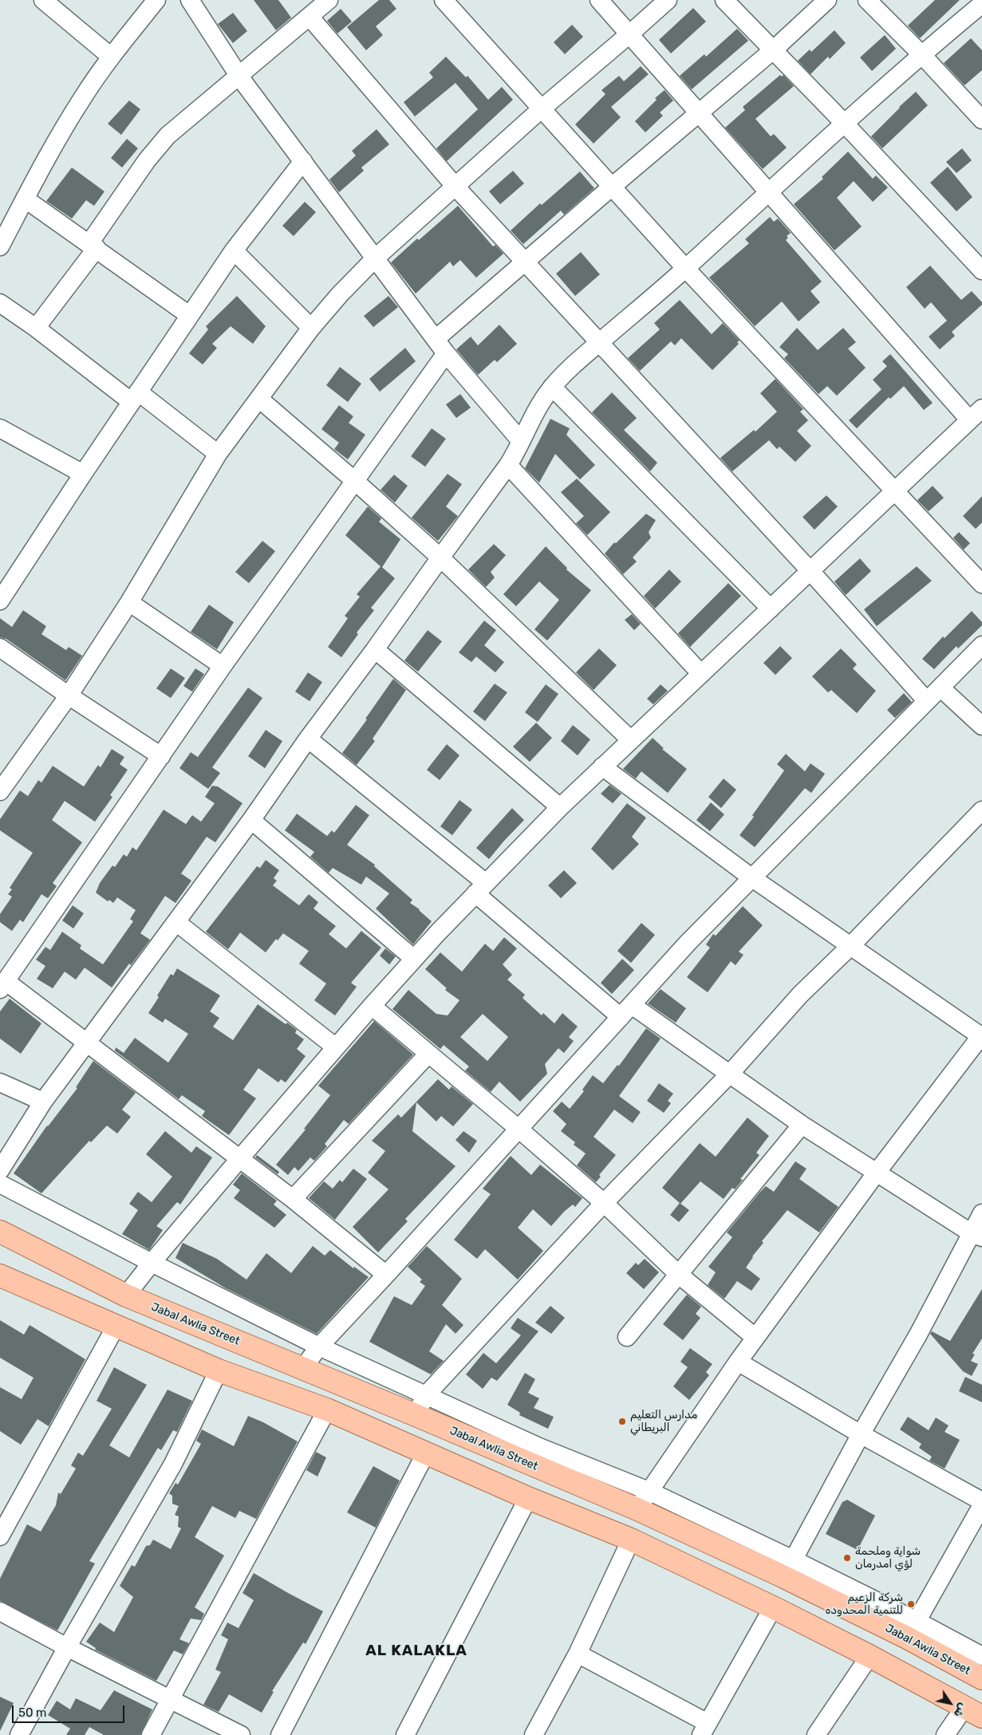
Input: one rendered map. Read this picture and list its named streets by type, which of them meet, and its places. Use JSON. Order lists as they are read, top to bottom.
{
  "streets": {
    "main road": ["Jabal Awlia Street"]
  },
  "districts": ["AL KALAKLA"],
  "places": ["مدارس التعليم البريطاني", "شواية وملحمة لؤي امدرمان", "شركة الزعيم للتنمية المحدوده"],
  "scale_bar": "50 m",
  "north": "bottom right"
}
